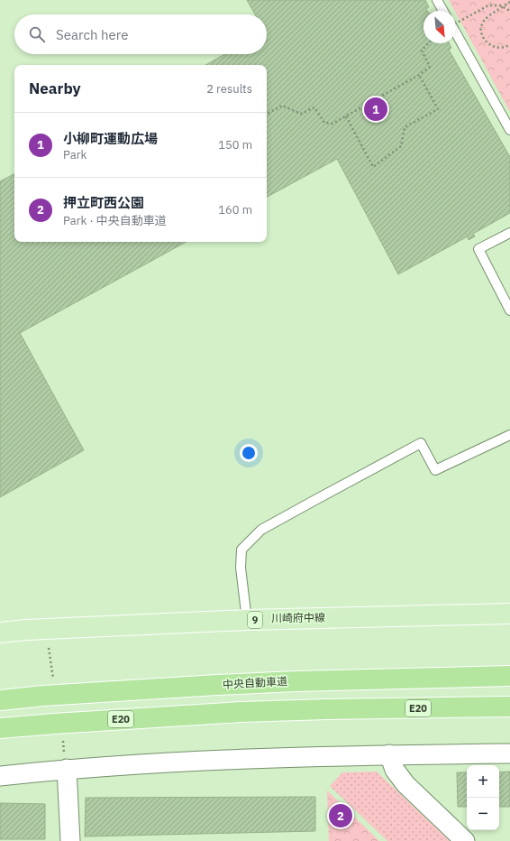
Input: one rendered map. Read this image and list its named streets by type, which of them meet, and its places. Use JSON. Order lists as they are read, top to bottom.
{
  "streets": {
    "highway": ["中央自動車道", "E20"],
    "main road": ["川崎府中線", "9"]
  },
  "north": "bottom right",
  "page": {
    "search": "Search here",
    "heading": ["Nearby", "2 results"],
    "pins": ["1", "2"],
    "list": [
      {
        "mark": "1",
        "name": "小柳町運動広場",
        "note": "Park",
        "value": "150 m"
      },
      {
        "mark": "2",
        "name": "押立町西公園",
        "note": "Park · 中央自動車道",
        "value": "160 m"
      }
    ],
    "map_buttons": ["+", "−"]
  }
}
